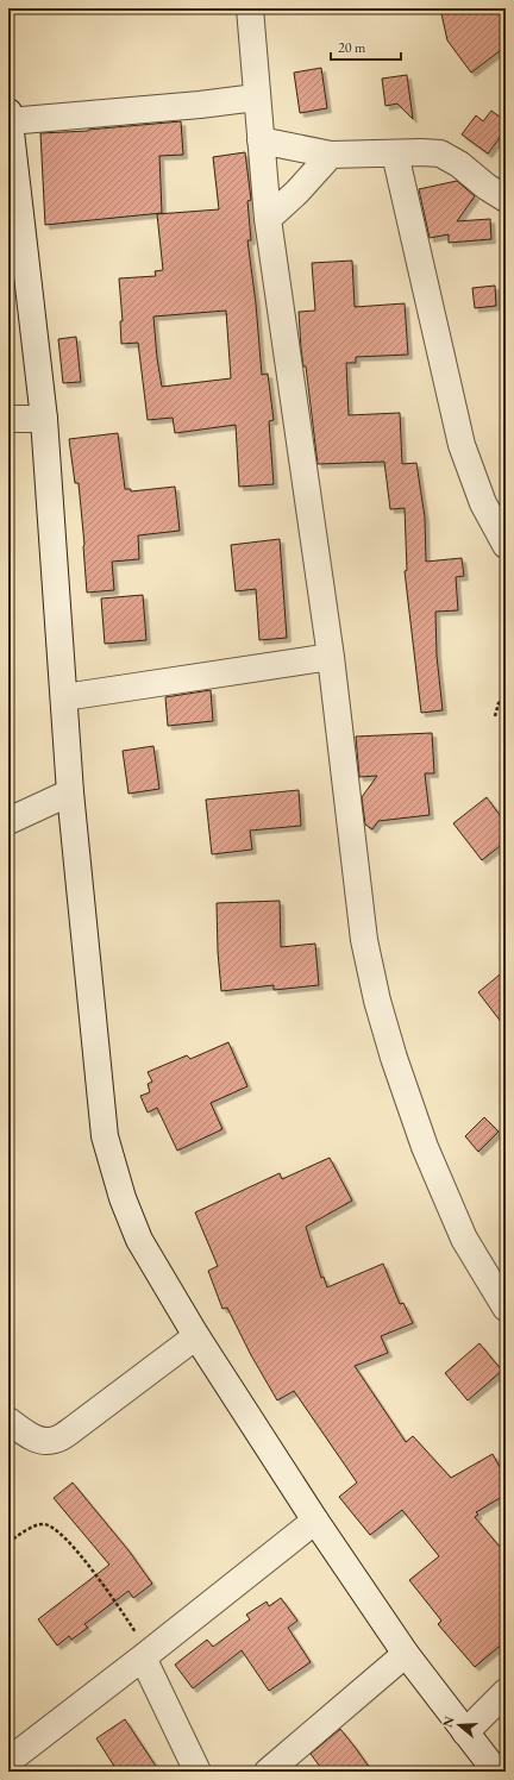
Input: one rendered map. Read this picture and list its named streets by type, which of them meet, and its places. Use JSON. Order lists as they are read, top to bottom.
{
  "scale_bar": "20 m",
  "north": "left"
}
